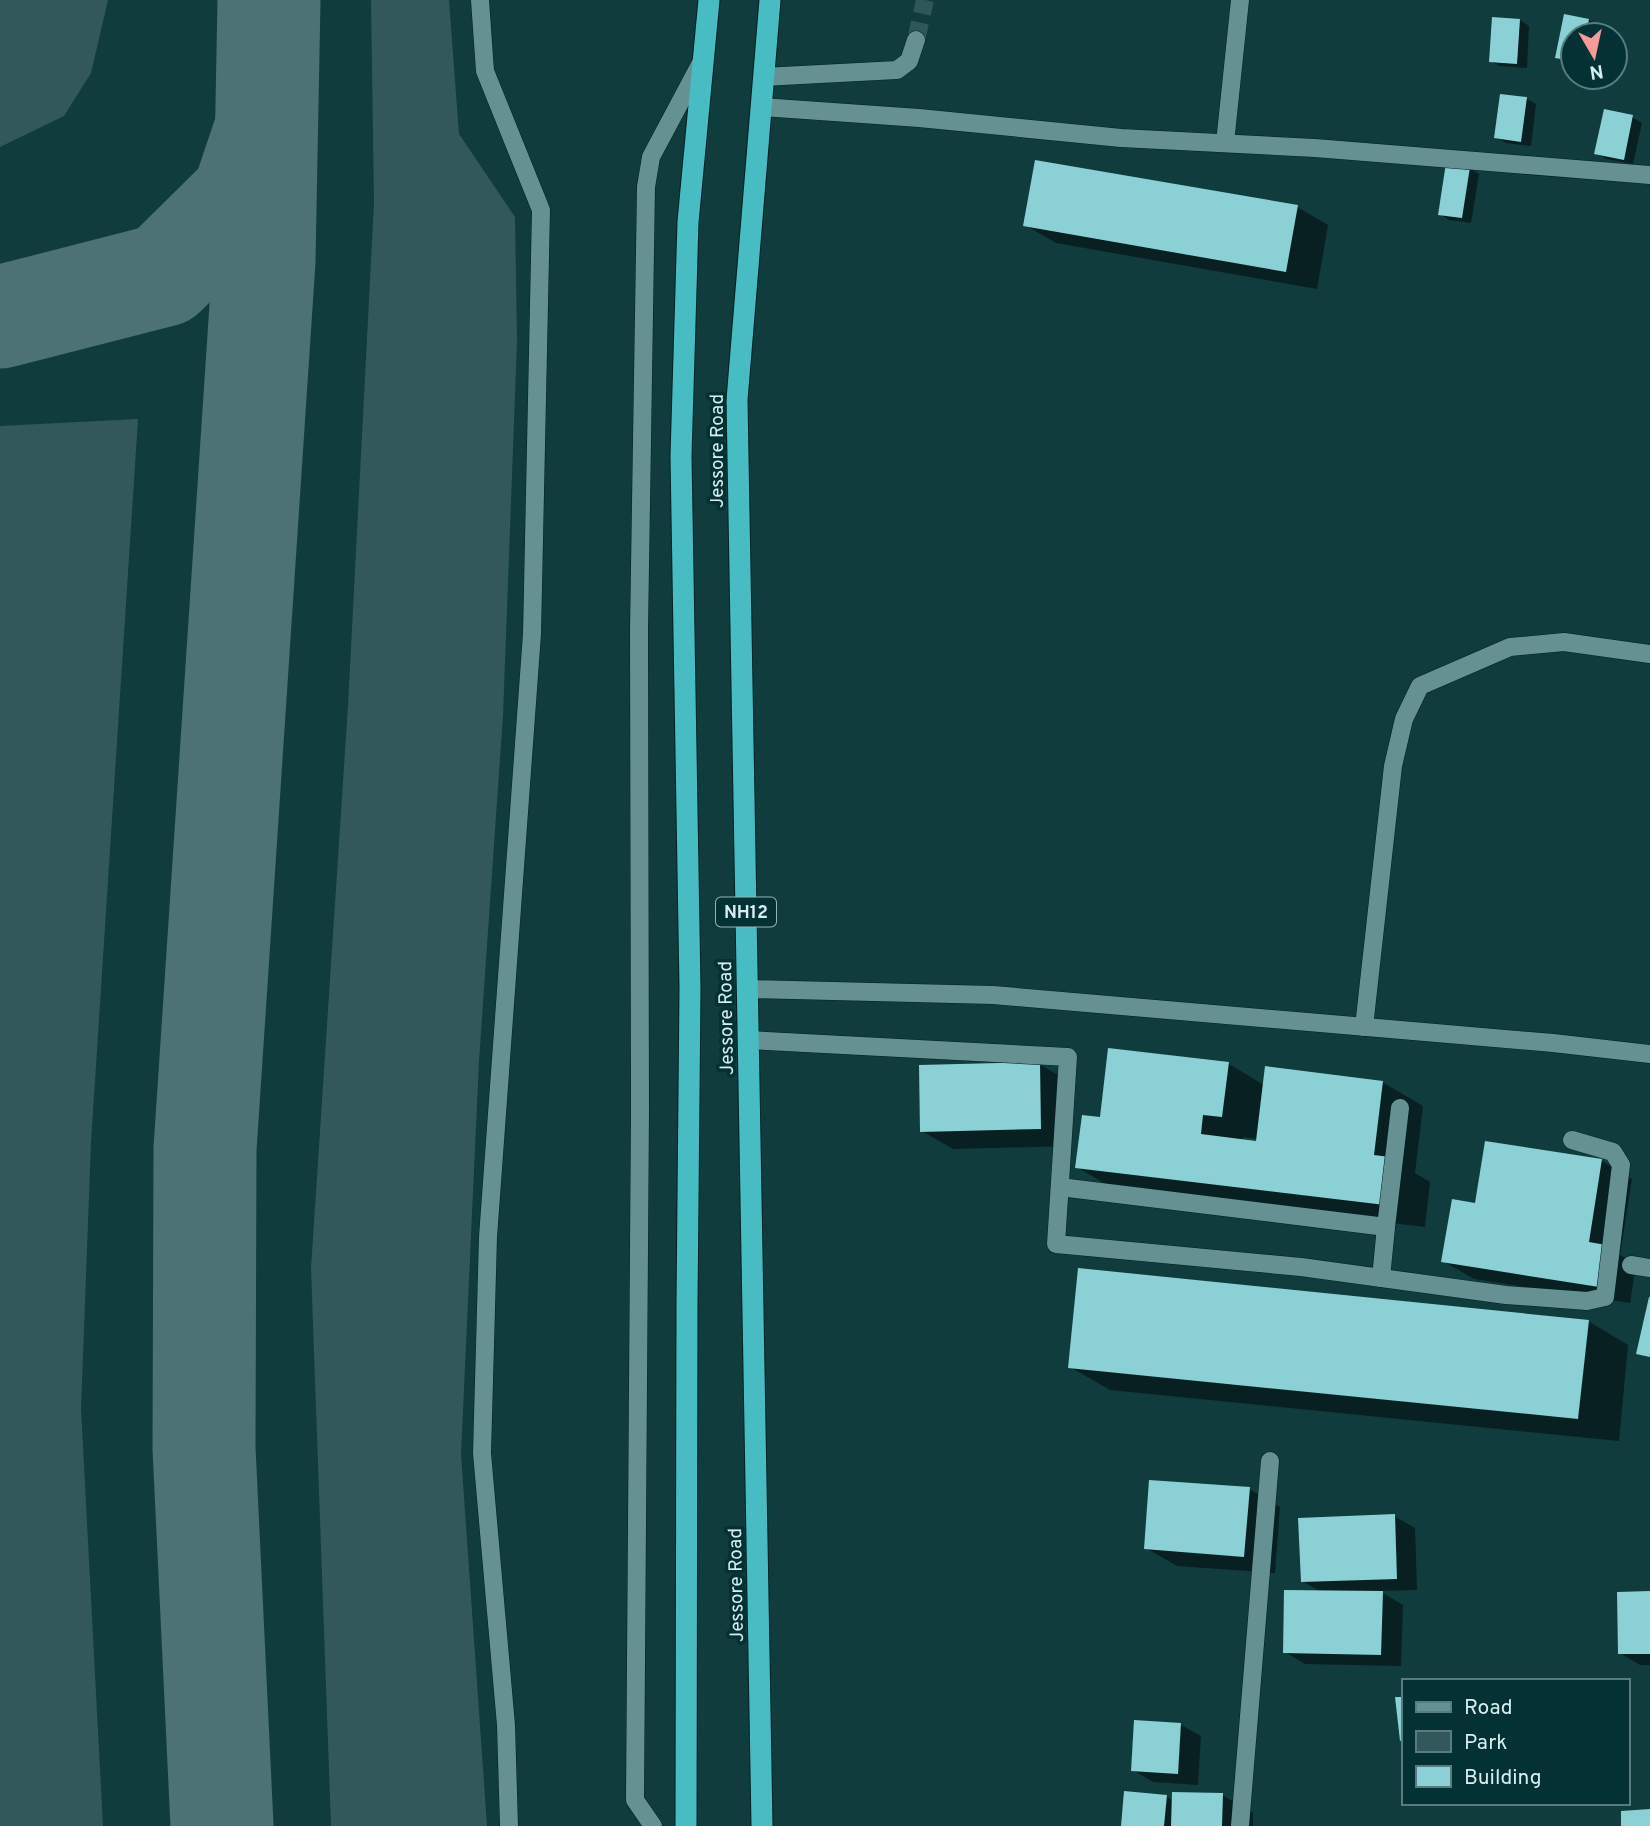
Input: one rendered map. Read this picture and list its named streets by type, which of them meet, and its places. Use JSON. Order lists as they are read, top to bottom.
{
  "streets": {
    "highway": ["Jessore Road", "NH12"]
  },
  "legend": ["Road", "Park", "Building"],
  "north": "bottom"
}
